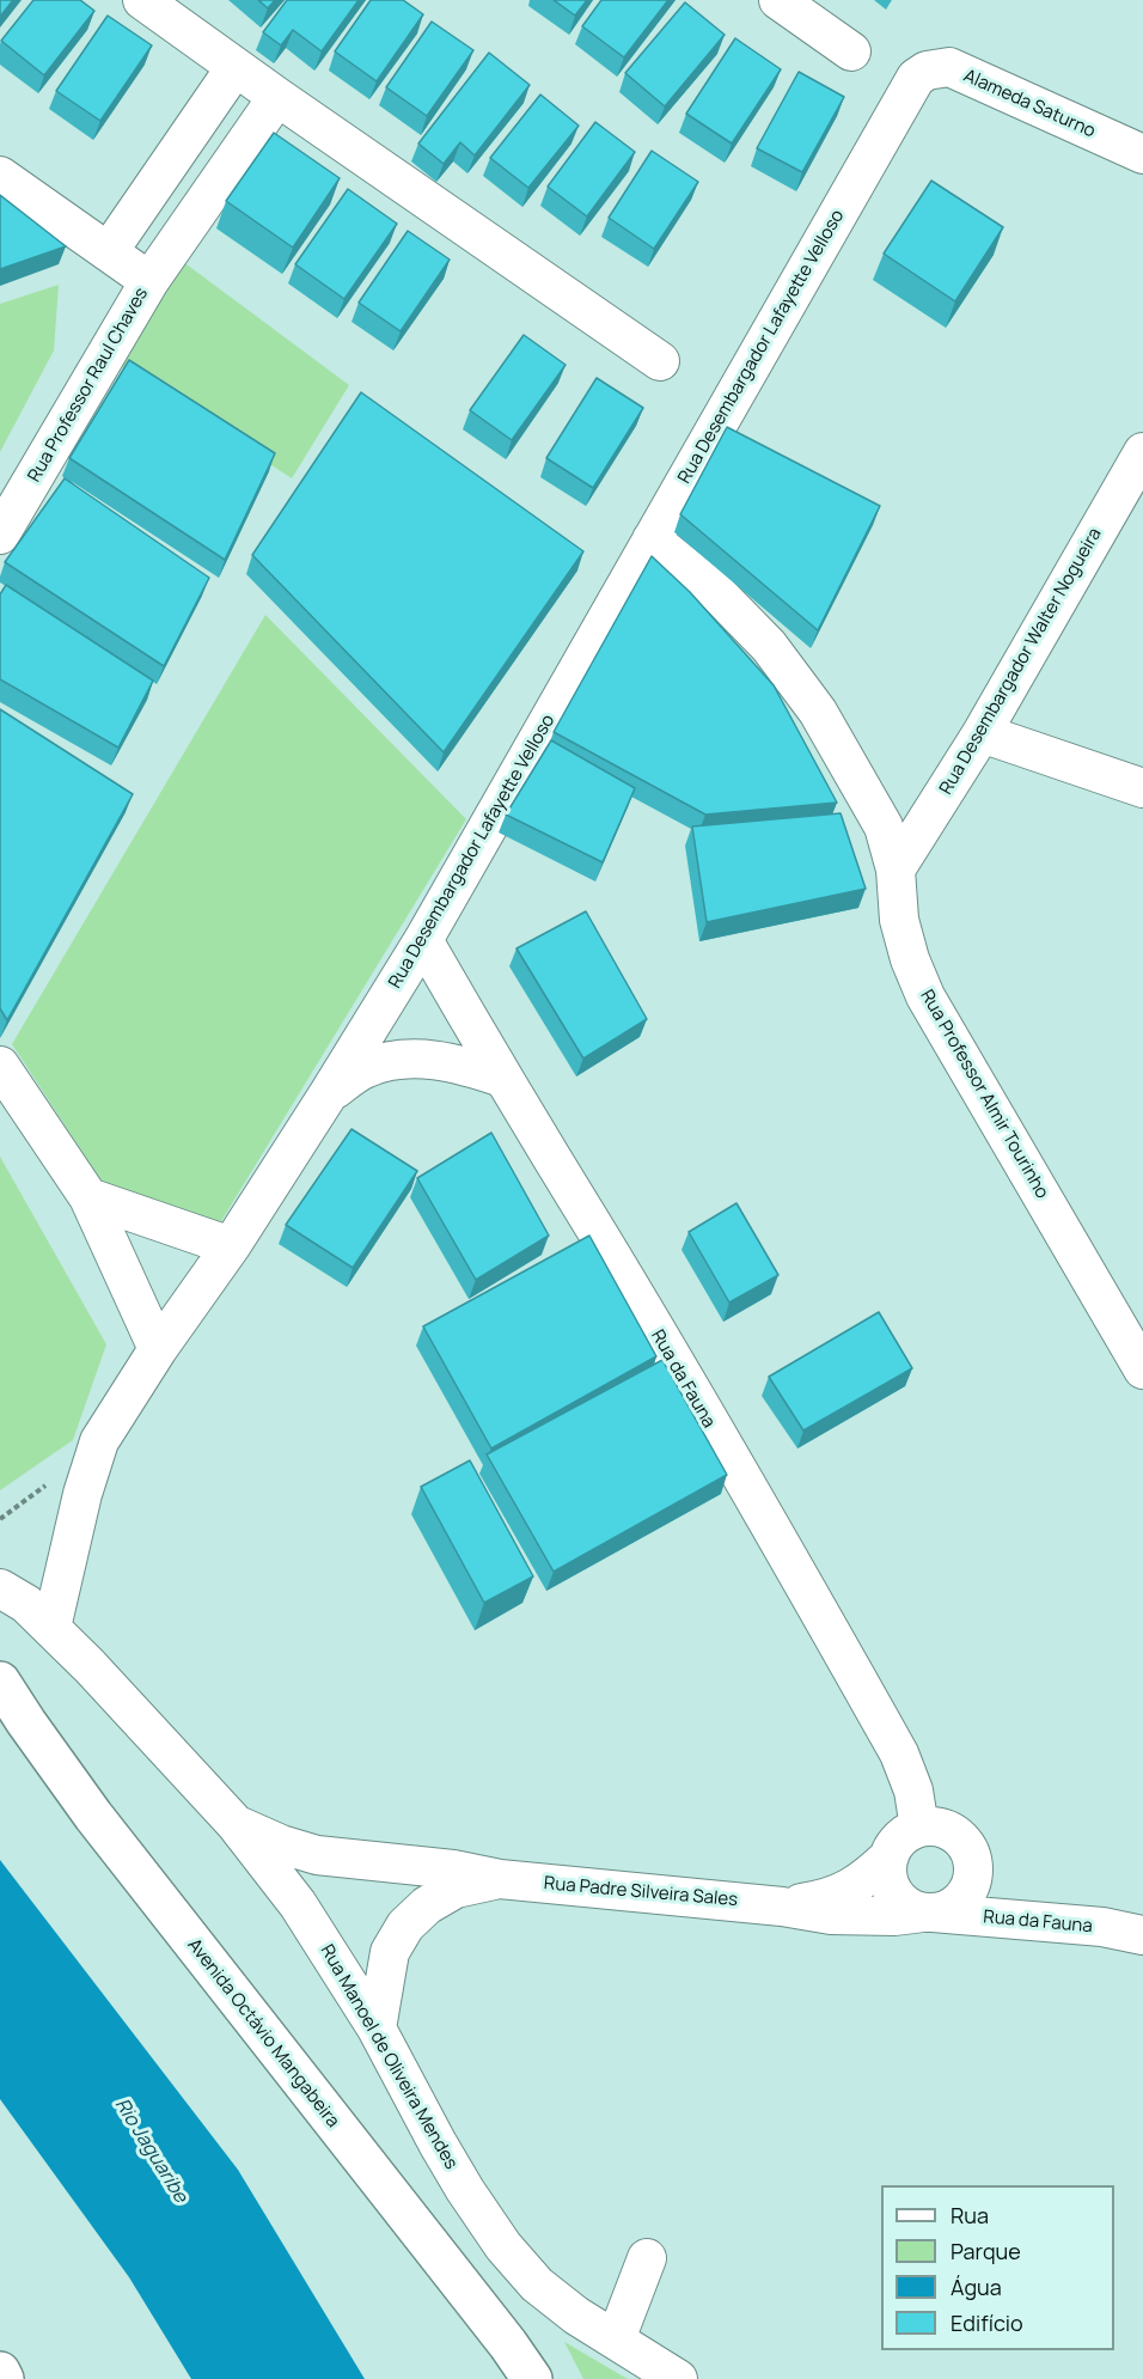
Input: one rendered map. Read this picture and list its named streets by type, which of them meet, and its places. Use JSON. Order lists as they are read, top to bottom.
{
  "streets": {
    "main road": ["Avenida Octávio Mangabeira"],
    "street": [
      "Alameda Saturno",
      "Rua Desembargador Lafayette Velloso",
      "Rua Professor Raul Chaves",
      "Rua Desembargador Walter Nogueira",
      "Rua Professor Almir Tourinho",
      "Rua da Fauna",
      "Rua Padre Silveira Sales",
      "Rua Manoel de Oliveira Mendes"
    ]
  },
  "crossings": [
    ["Alameda Saturno", "Rua Desembargador Lafayette Velloso"],
    ["Rua Desembargador Lafayette Velloso", "Rua Professor Almir Tourinho"],
    ["Rua Desembargador Lafayette Velloso", "Rua da Fauna"],
    ["Rua Desembargador Lafayette Velloso", "Rua Manoel de Oliveira Mendes"],
    ["Rua Desembargador Walter Nogueira", "Rua Professor Almir Tourinho"],
    ["Rua da Fauna", "Rua Padre Silveira Sales"],
    ["Rua Padre Silveira Sales", "Rua Manoel de Oliveira Mendes"]
  ],
  "water": ["Rio Jaguaribe"],
  "legend": [
    "Rua",
    "Parque",
    "Água",
    "Edifício"
  ]
}
